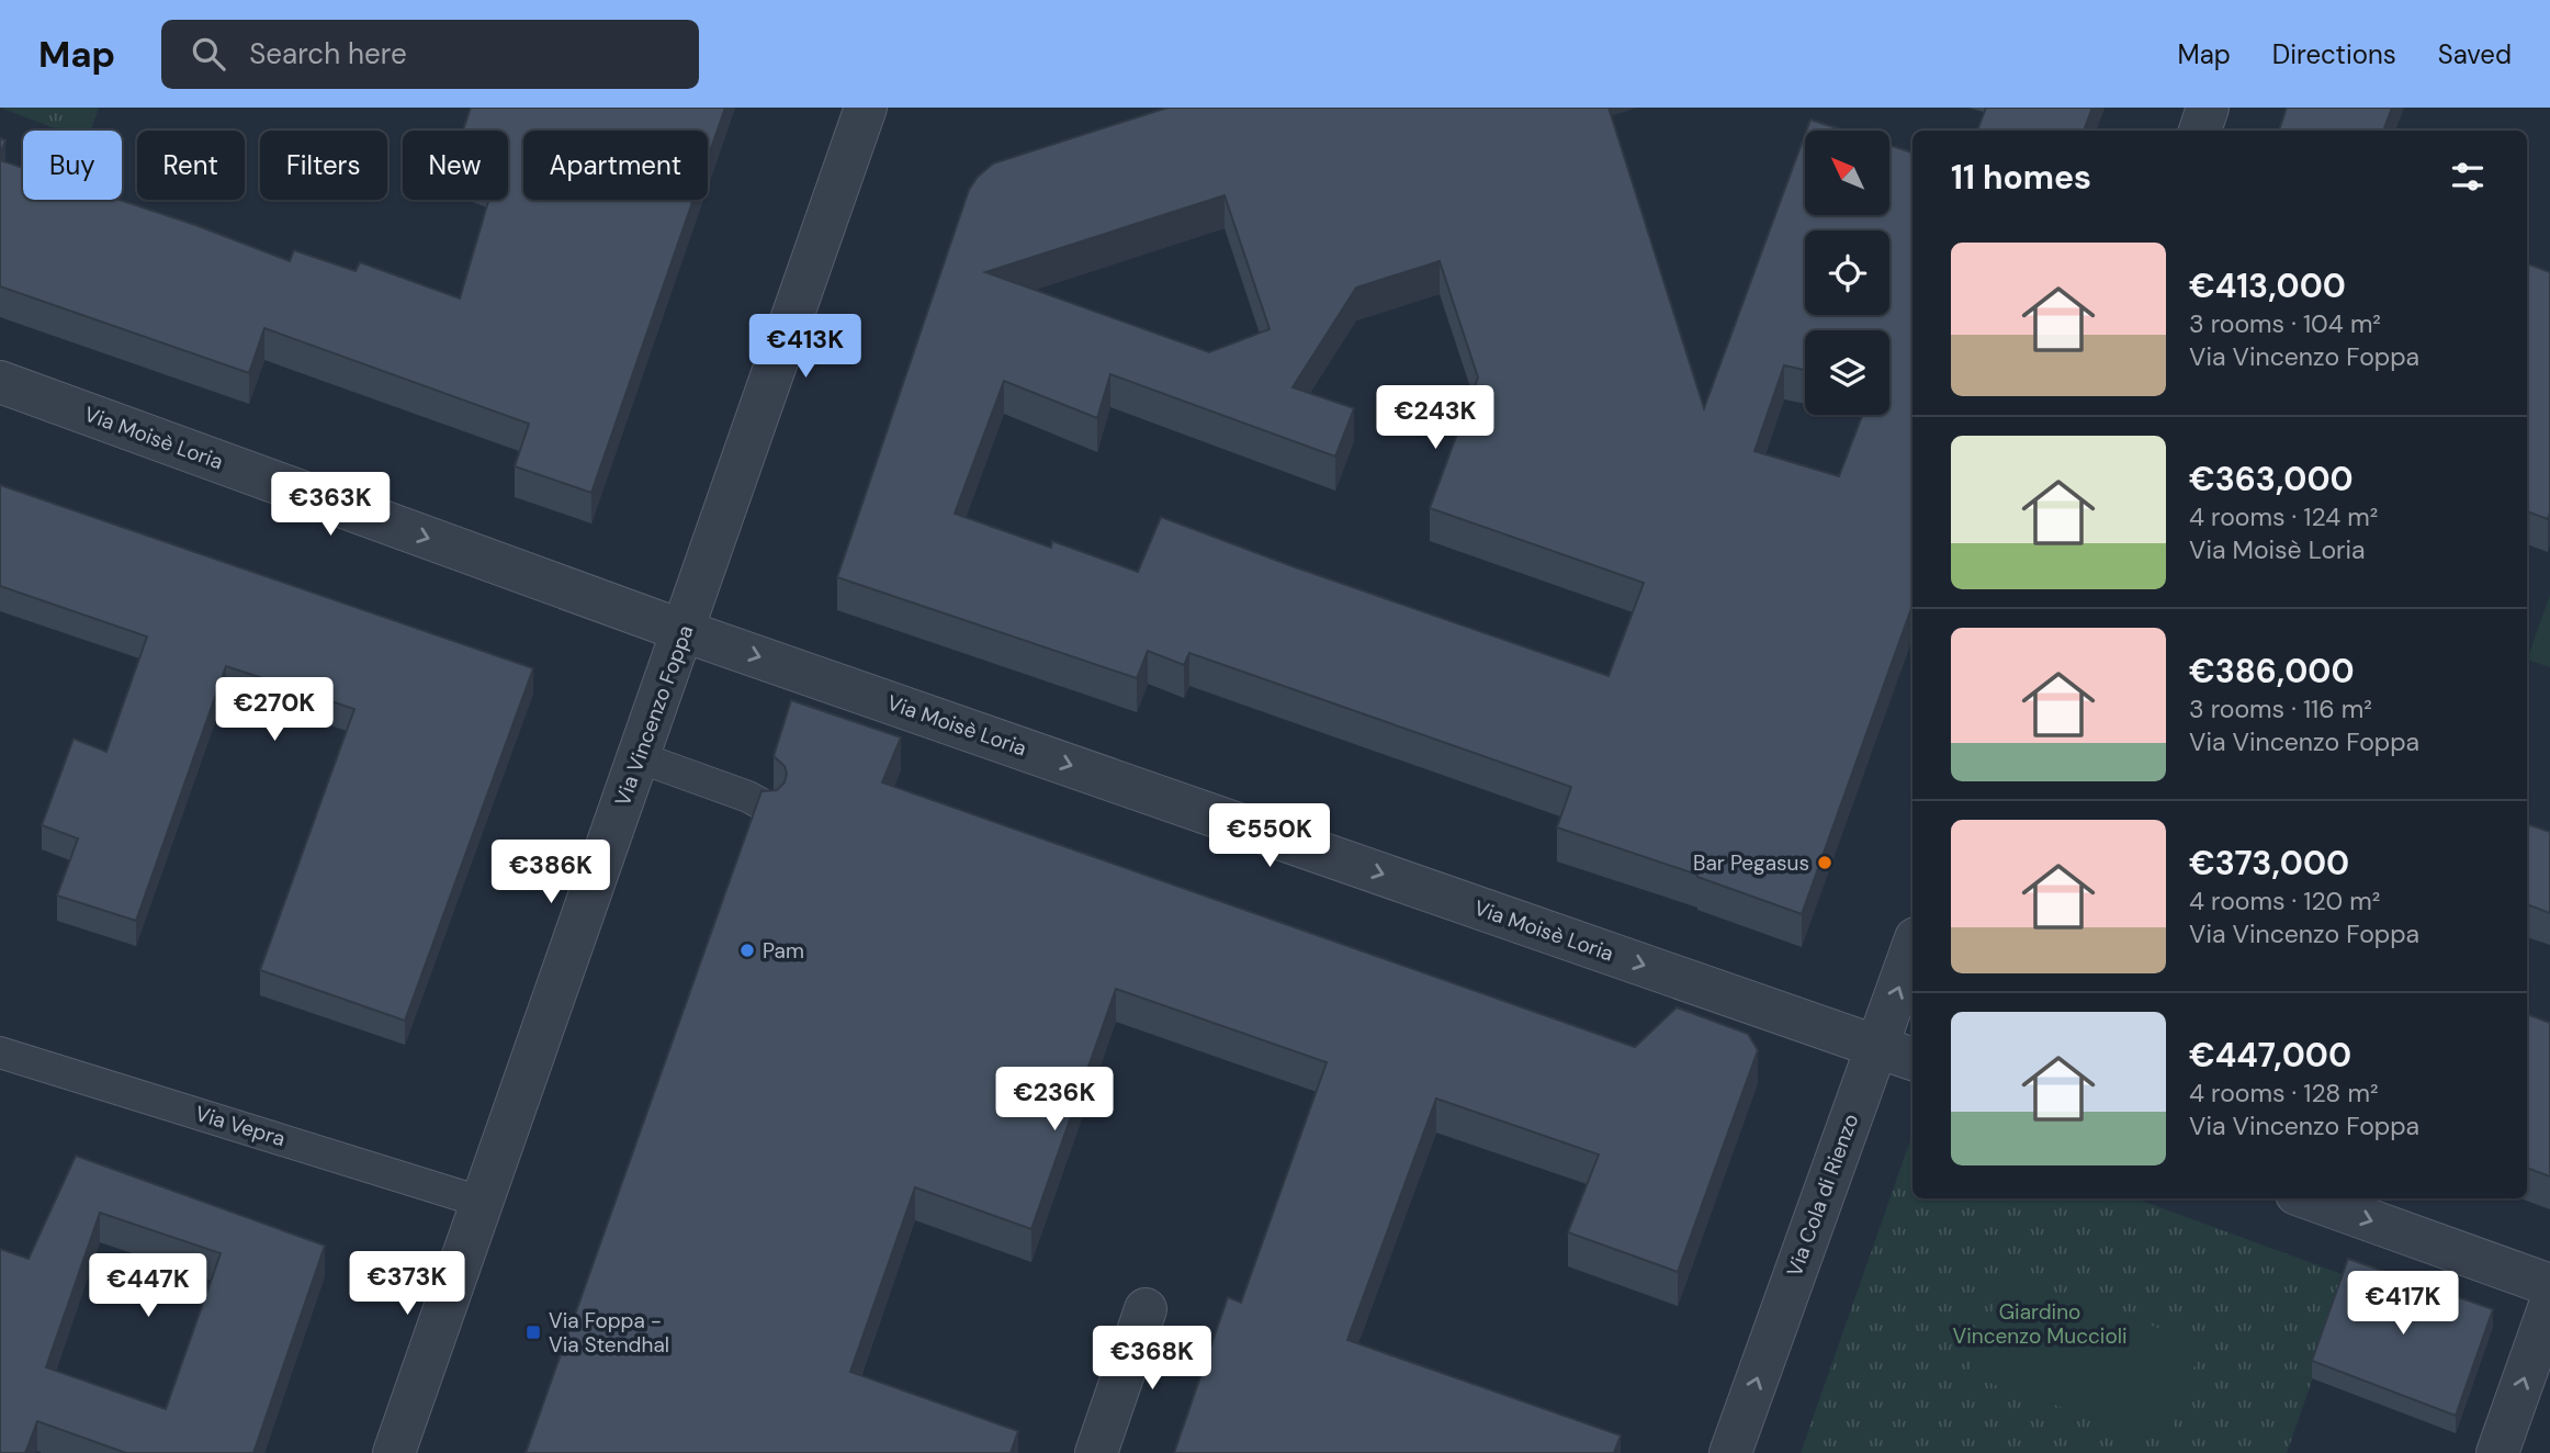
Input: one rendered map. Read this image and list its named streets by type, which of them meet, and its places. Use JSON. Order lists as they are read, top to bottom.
{
  "streets": {
    "street": ["Via Moisè Loria", "Via Vincenzo Foppa", "Via Cola di Rienzo"],
    "lane": ["Via Vepra"]
  },
  "crossings": [
    ["Via Moisè Loria", "Via Vincenzo Foppa"],
    ["Via Moisè Loria", "Via Cola di Rienzo"],
    ["Via Vincenzo Foppa", "Via Vepra"]
  ],
  "one_way": ["Via Moisè Loria", "Via Cola di Rienzo"],
  "parks": ["Giardino Vincenzo Muccioli"],
  "places": {
    "other": ["Bar Pegasus", "Pam"],
    "transit": ["Via Foppa - Via Stendhal"]
  },
  "north": "top left",
  "page": {
    "header": "Map",
    "search": "Search here",
    "nav": ["Map", "Directions", "Saved"],
    "chip": [
      "Buy",
      "Rent",
      "Filters",
      "New",
      "Apartment"
    ],
    "heading": "11 homes",
    "list": [
      {
        "name": "€413,000",
        "note": "3 rooms · 104 m² · Via Vincenzo Foppa"
      },
      {
        "name": "€363,000",
        "note": "4 rooms · 124 m² · Via Moisè Loria"
      },
      {
        "name": "€386,000",
        "note": "3 rooms · 116 m² · Via Vincenzo Foppa"
      },
      {
        "name": "€373,000",
        "note": "4 rooms · 120 m² · Via Vincenzo Foppa"
      },
      {
        "name": "€447,000",
        "note": "4 rooms · 128 m² · Via Vincenzo Foppa"
      }
    ],
    "price": [
      "€413K",
      "€243K",
      "€363K",
      "€270K",
      "€550K",
      "€386K",
      "€236K",
      "€373K",
      "€447K",
      "€417K",
      "€368K"
    ]
  }
}
